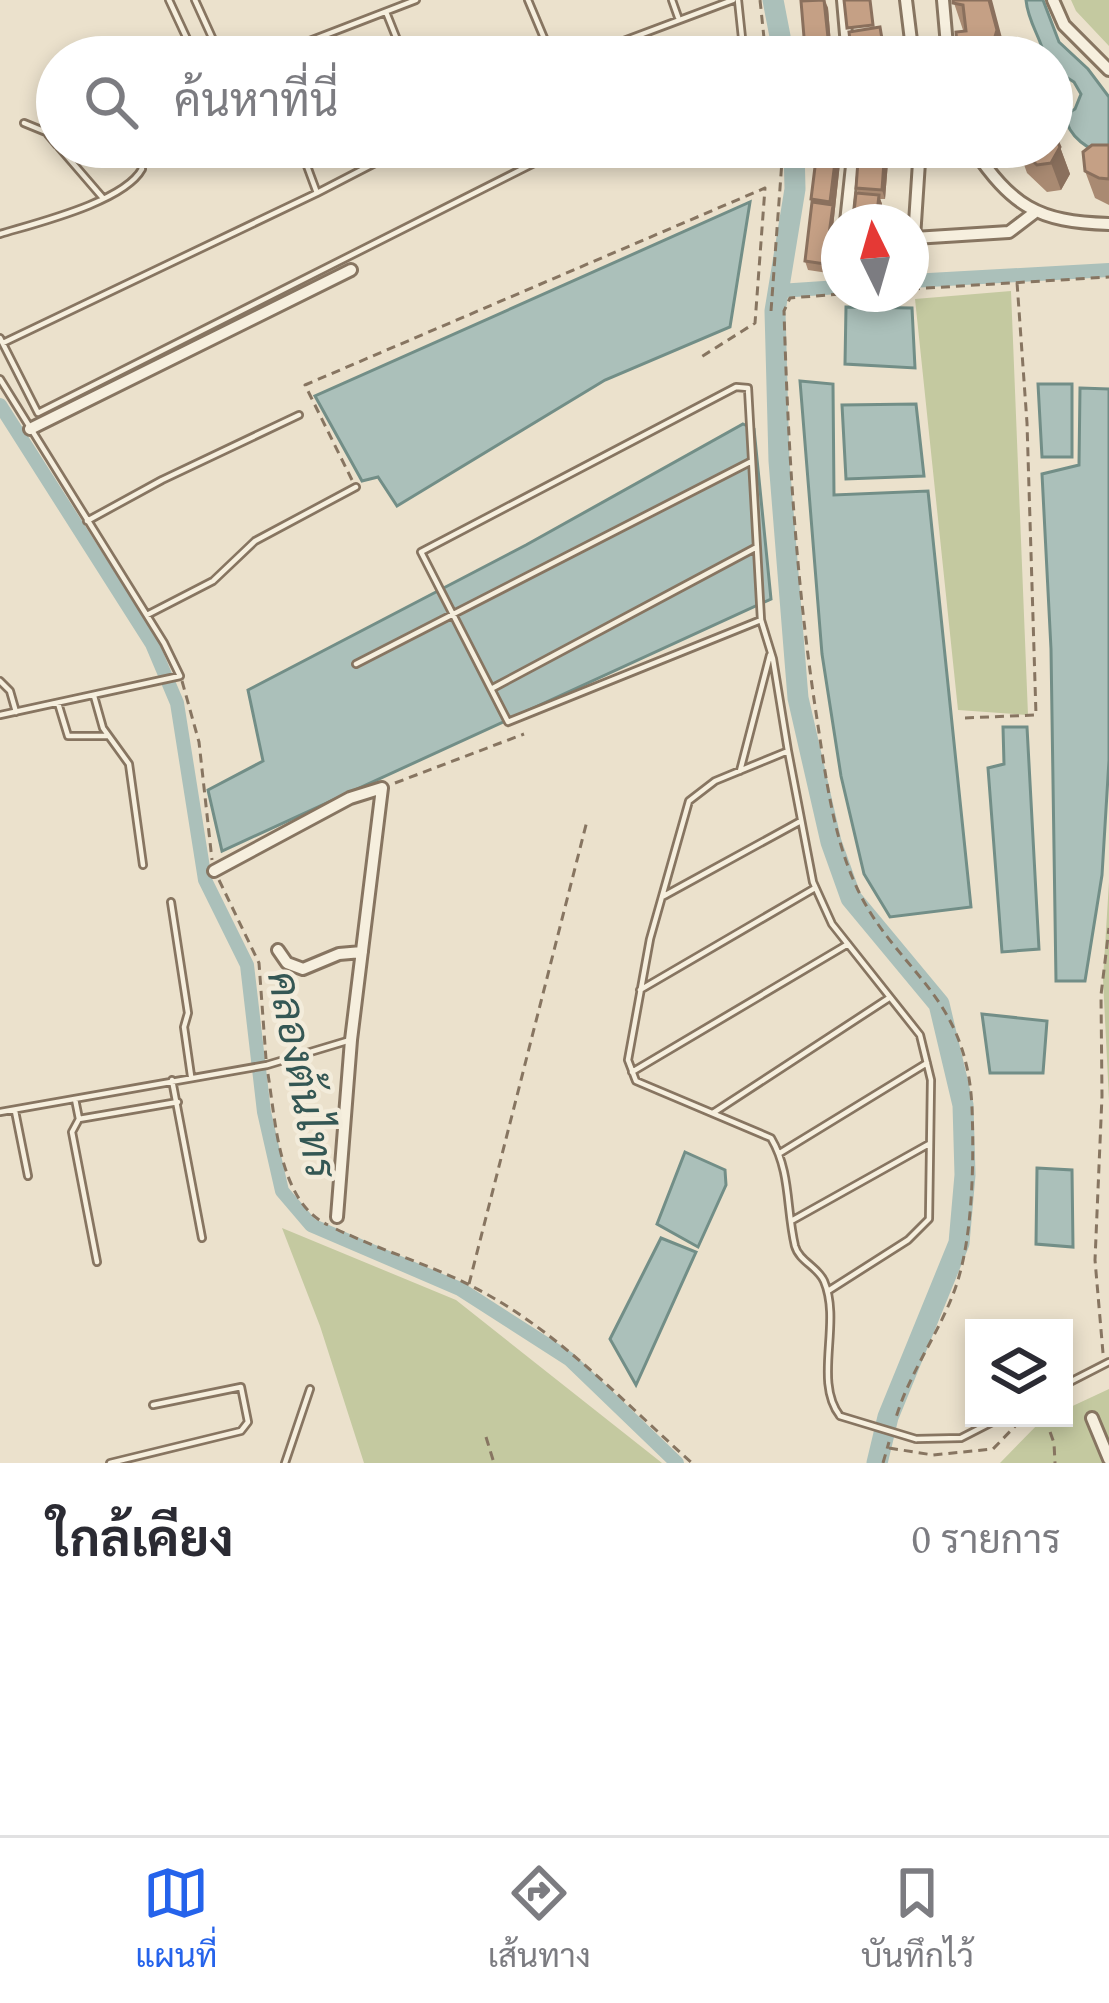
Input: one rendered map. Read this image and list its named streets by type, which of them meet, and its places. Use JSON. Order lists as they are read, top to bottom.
{
  "water": ["คลองต้นไทร"],
  "north": "top",
  "page": {
    "search": "ค้นหาที่นี่",
    "heading": ["ใกล้เคียง", "0 รายการ"],
    "nav": ["แผนที่", "เส้นทาง", "บันทึกไว้"]
  }
}
